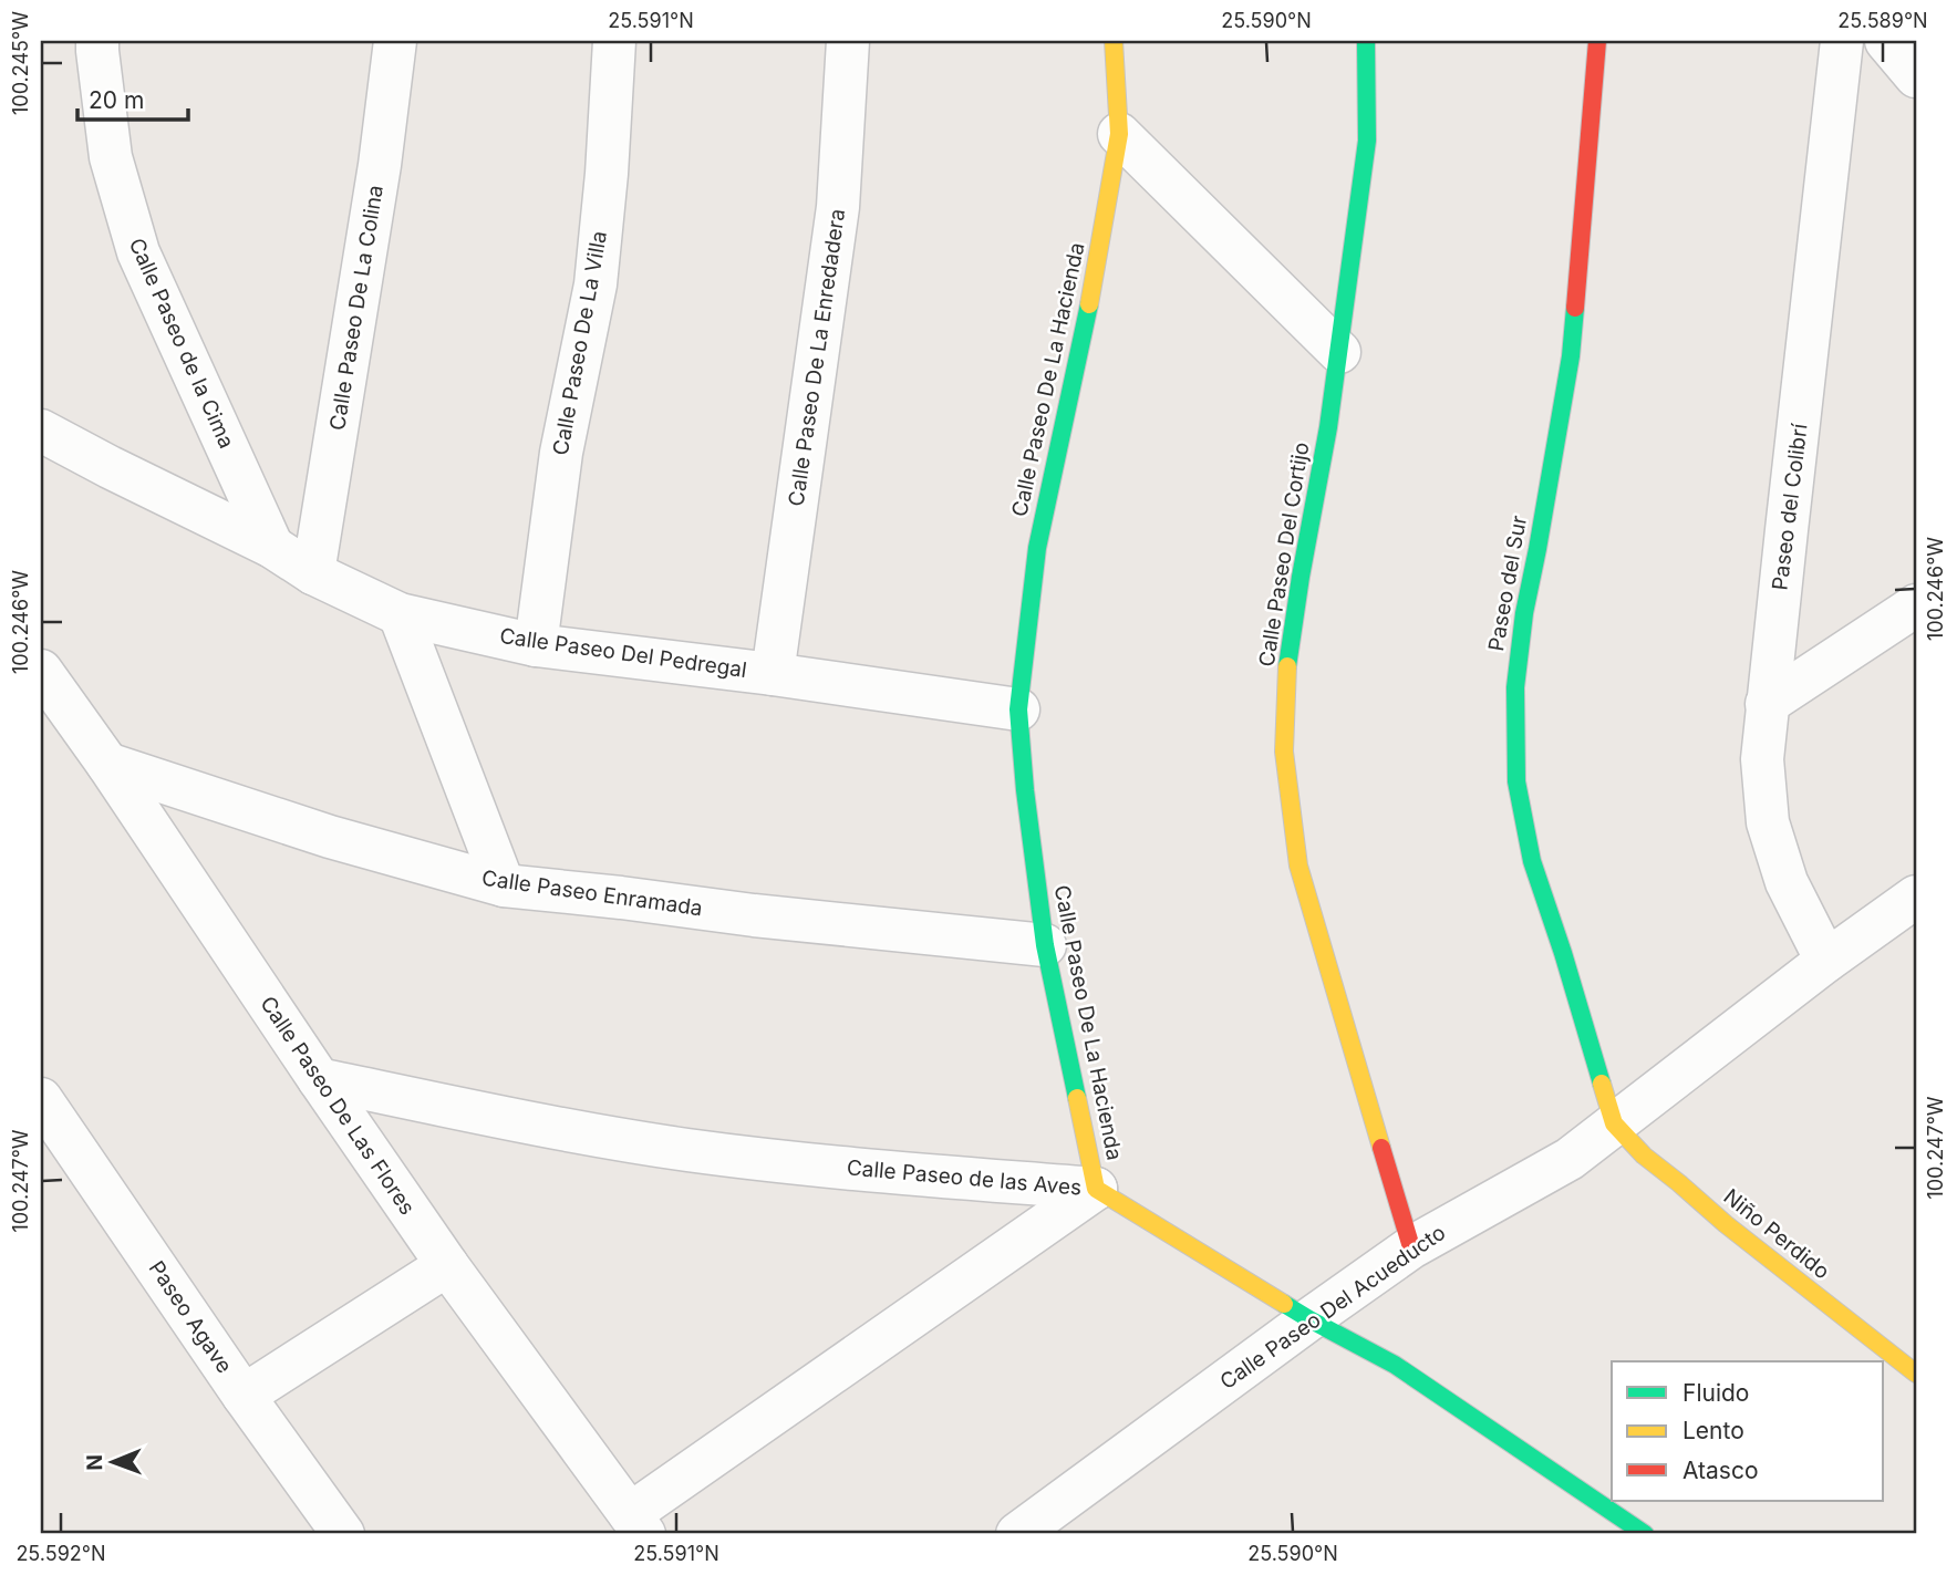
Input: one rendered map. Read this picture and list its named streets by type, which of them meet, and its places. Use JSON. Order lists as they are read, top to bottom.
{
  "streets": {
    "street": [
      "Calle Paseo De La Colina",
      "Calle Paseo de la Cima",
      "Calle Paseo De La Villa",
      "Calle Paseo De La Enredadera",
      "Calle Paseo De La Hacienda",
      "Paseo del Colibrí",
      "Calle Paseo Del Cortijo",
      "Paseo del Sur",
      "Calle Paseo Del Pedregal",
      "Calle Paseo Enramada",
      "Calle Paseo De Las Flores",
      "Calle Paseo de las Aves",
      "Niño Perdido",
      "Calle Paseo Del Acueducto",
      "Paseo Agave"
    ]
  },
  "crossings": [
    ["Calle Paseo De La Colina", "Calle Paseo Del Pedregal"],
    ["Calle Paseo de la Cima", "Calle Paseo Del Pedregal"],
    ["Calle Paseo De La Villa", "Calle Paseo Del Pedregal"],
    ["Calle Paseo De La Enredadera", "Calle Paseo Del Pedregal"],
    ["Calle Paseo De La Hacienda", "Calle Paseo Del Pedregal"],
    ["Calle Paseo De La Hacienda", "Calle Paseo Enramada"],
    ["Calle Paseo De La Hacienda", "Calle Paseo de las Aves"],
    ["Calle Paseo De La Hacienda", "Calle Paseo Del Acueducto"],
    ["Paseo del Colibrí", "Calle Paseo Del Acueducto"],
    ["Calle Paseo Del Cortijo", "Calle Paseo Del Acueducto"],
    ["Paseo del Sur", "Niño Perdido"],
    ["Paseo del Sur", "Calle Paseo Del Acueducto"],
    ["Calle Paseo Enramada", "Calle Paseo De Las Flores"],
    ["Calle Paseo De Las Flores", "Calle Paseo de las Aves"],
    ["Niño Perdido", "Calle Paseo Del Acueducto"]
  ],
  "legend": ["Fluido", "Lento", "Atasco"],
  "scale_bar": "20 m",
  "north": "left",
  "coordinates": [
    "25.591°N",
    "25.590°N",
    "25.589°N",
    "100.245°W",
    "100.246°W",
    "100.247°W",
    "25.592°N"
  ]
}
